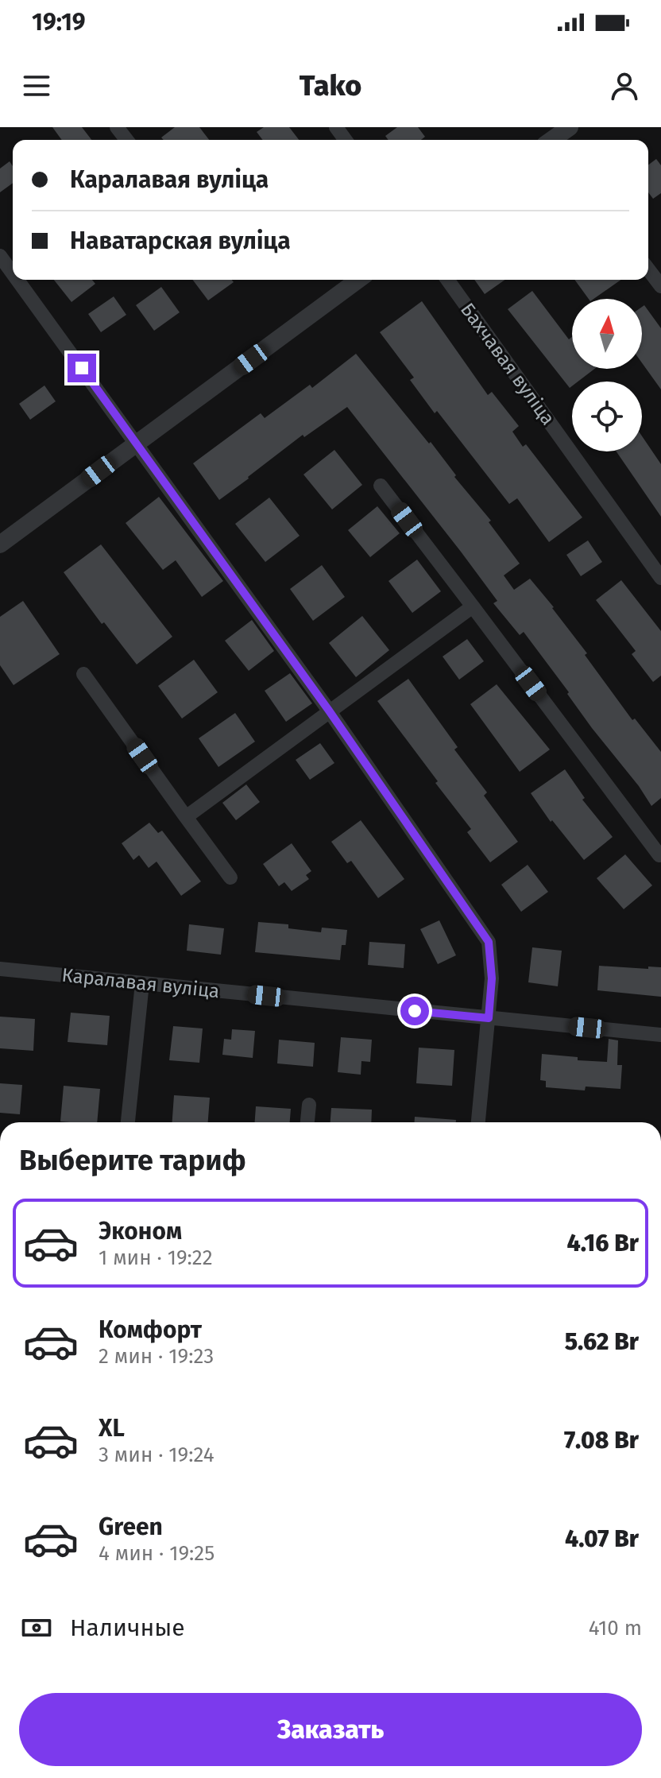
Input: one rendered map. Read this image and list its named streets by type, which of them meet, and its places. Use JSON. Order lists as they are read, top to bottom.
{
  "streets": {
    "street": ["Бахчавая вуліца", "Каралавая вуліца"]
  },
  "north": "top",
  "page": {
    "status": "19:19",
    "header": "Tako",
    "banner": ["Каралавая вуліца", "Наватарская вуліца"],
    "heading": "Выберите тариф",
    "list": [
      {
        "name": "Эконом",
        "note": "1 мин · 19:22",
        "value": "4.16 Br"
      },
      {
        "name": "Комфорт",
        "note": "2 мин · 19:23",
        "value": "5.62 Br"
      },
      {
        "name": "XL",
        "note": "3 мин · 19:24",
        "value": "7.08 Br"
      },
      {
        "name": "Green",
        "note": "4 мин · 19:25",
        "value": "4.07 Br"
      }
    ],
    "pay": ["Наличные", "410 m"],
    "buttons": "Заказать"
  }
}
